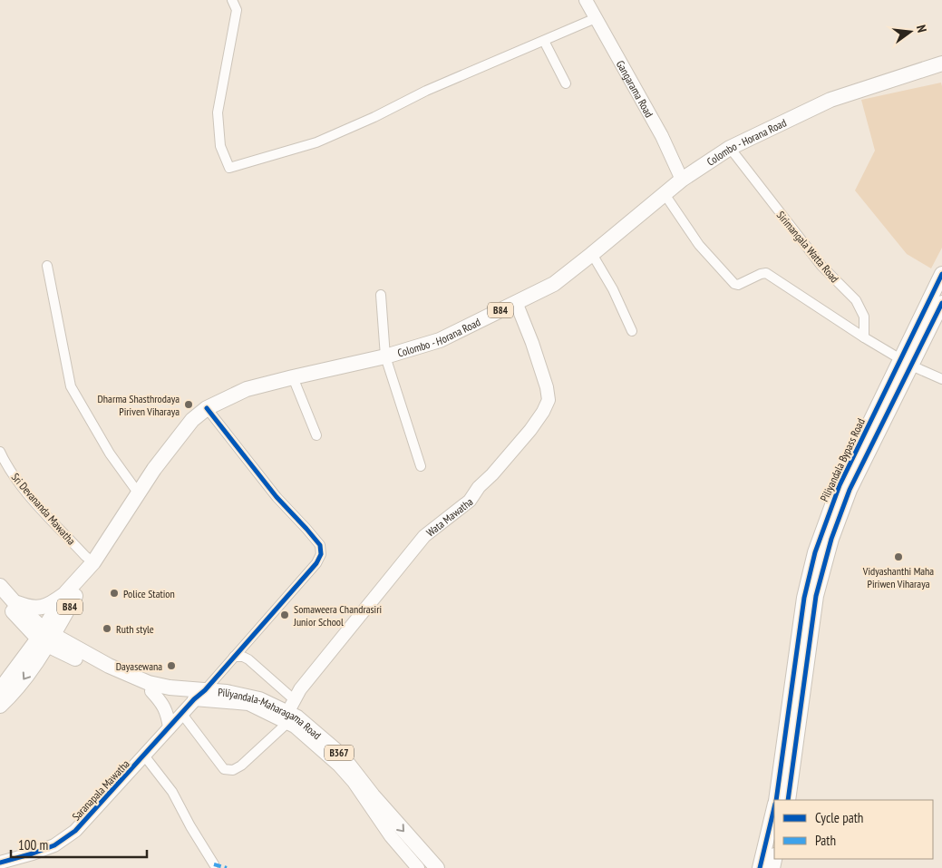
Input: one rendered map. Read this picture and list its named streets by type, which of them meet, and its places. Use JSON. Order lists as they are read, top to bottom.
{
  "streets": {
    "main road": [
      "Colombo - Horana Road",
      "B84",
      "Piliyandala Bypass Road",
      "Piliyandala-Maharagama Road",
      "B367"
    ],
    "street": [
      "Gangarama Road",
      "Sirimangala Watta Road",
      "Sri Devananda Mawatha",
      "Wata Mawatha",
      "Saranapala Mawatha"
    ]
  },
  "crossings": [
    ["Gangarama Road", "Colombo - Horana Road"],
    ["Colombo - Horana Road", "Sirimangala Watta Road"],
    ["Colombo - Horana Road", "B84"],
    ["Colombo - Horana Road", "Sri Devananda Mawatha"],
    ["Colombo - Horana Road", "Wata Mawatha"],
    ["B84", "Sri Devananda Mawatha"],
    ["B84", "Piliyandala-Maharagama Road"],
    ["Wata Mawatha", "Piliyandala-Maharagama Road"],
    ["Piliyandala-Maharagama Road", "Saranapala Mawatha"]
  ],
  "places": [
    "Dharma Shasthrodaya Piriven Viharaya",
    "Vidyashanthi Maha Piriwen Viharaya",
    "Police Station",
    "Somaweera Chandrasiri Junior School",
    "Ruth style",
    "Dayasewana"
  ],
  "legend": ["Cycle path", "Path"],
  "scale_bar": "100 m",
  "north": "right"
}
